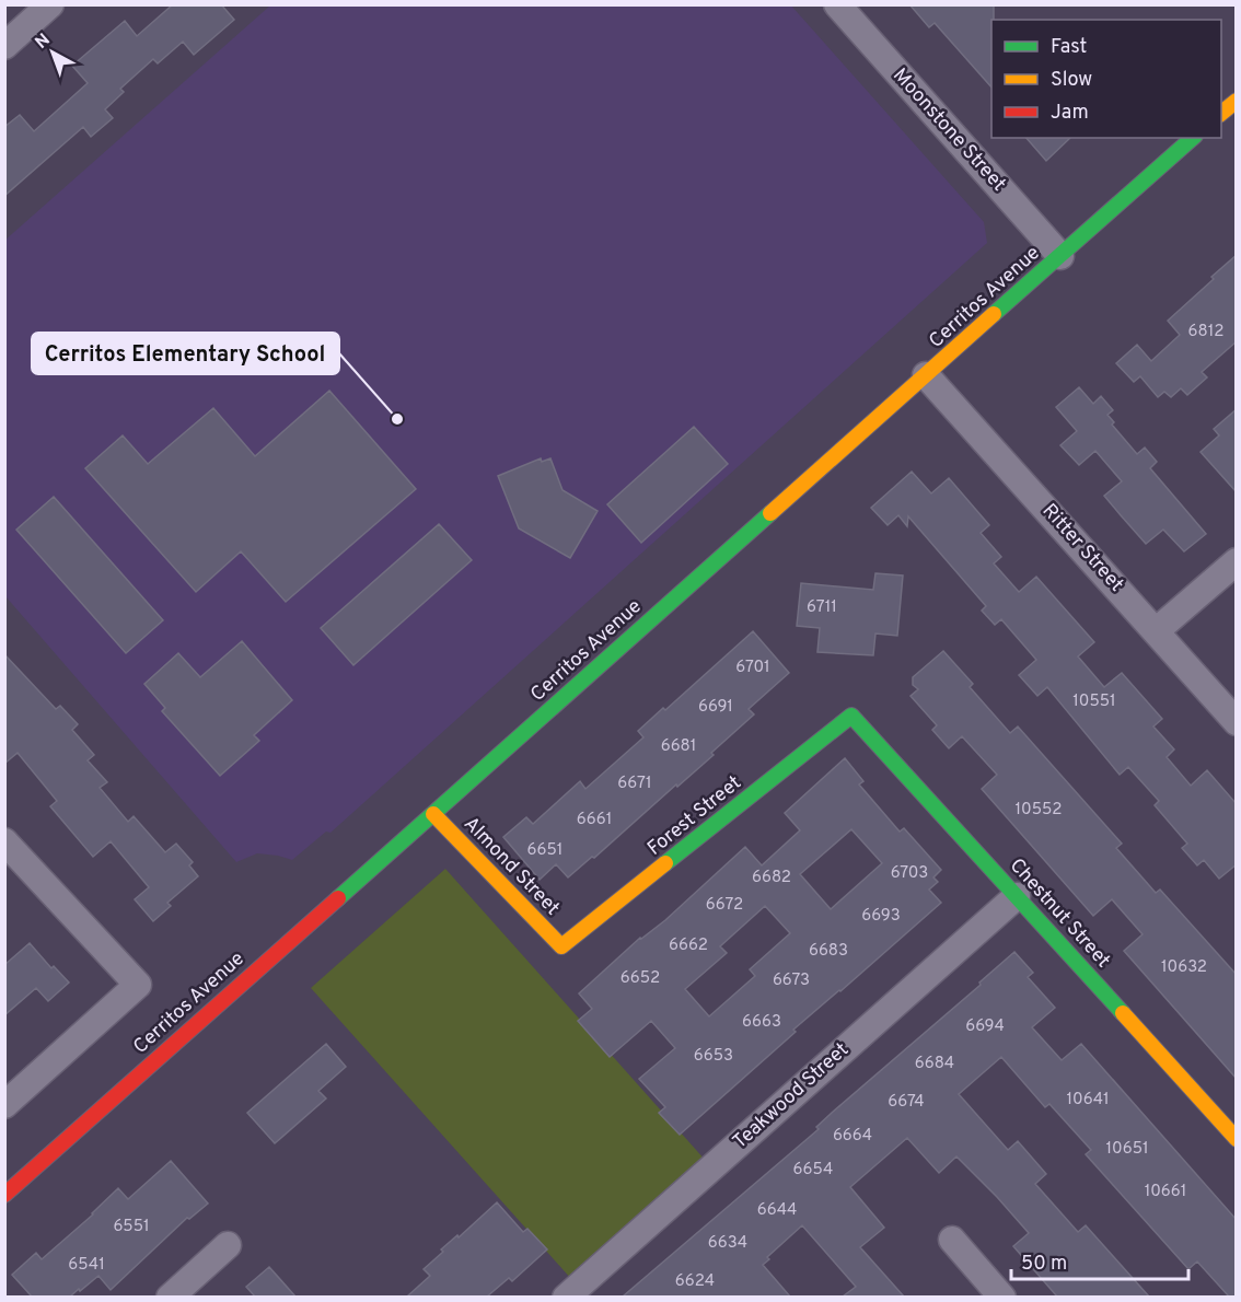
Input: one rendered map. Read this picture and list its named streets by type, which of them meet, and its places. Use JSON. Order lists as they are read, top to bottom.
{
  "streets": {
    "main road": [
      "Cerritos Avenue",
      "Forest Street",
      "Almond Street",
      "Chestnut Street"
    ],
    "street": ["Moonstone Street", "Ritter Street", "Teakwood Street"]
  },
  "crossings": [
    ["Moonstone Street", "Cerritos Avenue"],
    ["Cerritos Avenue", "Ritter Street"],
    ["Cerritos Avenue", "Almond Street"],
    ["Forest Street", "Almond Street"],
    ["Forest Street", "Chestnut Street"],
    ["Chestnut Street", "Teakwood Street"]
  ],
  "places": ["Cerritos Elementary School"],
  "house_numbers": [
    "6812",
    "6711",
    "6701",
    "10551",
    "6691",
    "6681",
    "6671",
    "10552",
    "6661",
    "6651",
    "6703",
    "6682",
    "6672",
    "6693",
    "6662",
    "6683",
    "10632",
    "6652",
    "6673",
    "6663",
    "6694",
    "6653",
    "6684",
    "10641",
    "6674",
    "6664",
    "10651",
    "6654",
    "10661",
    "6644",
    "6551",
    "6634",
    "6541",
    "6624"
  ],
  "legend": ["Fast", "Slow", "Jam"],
  "scale_bar": "50 m",
  "north": "top left"
}
